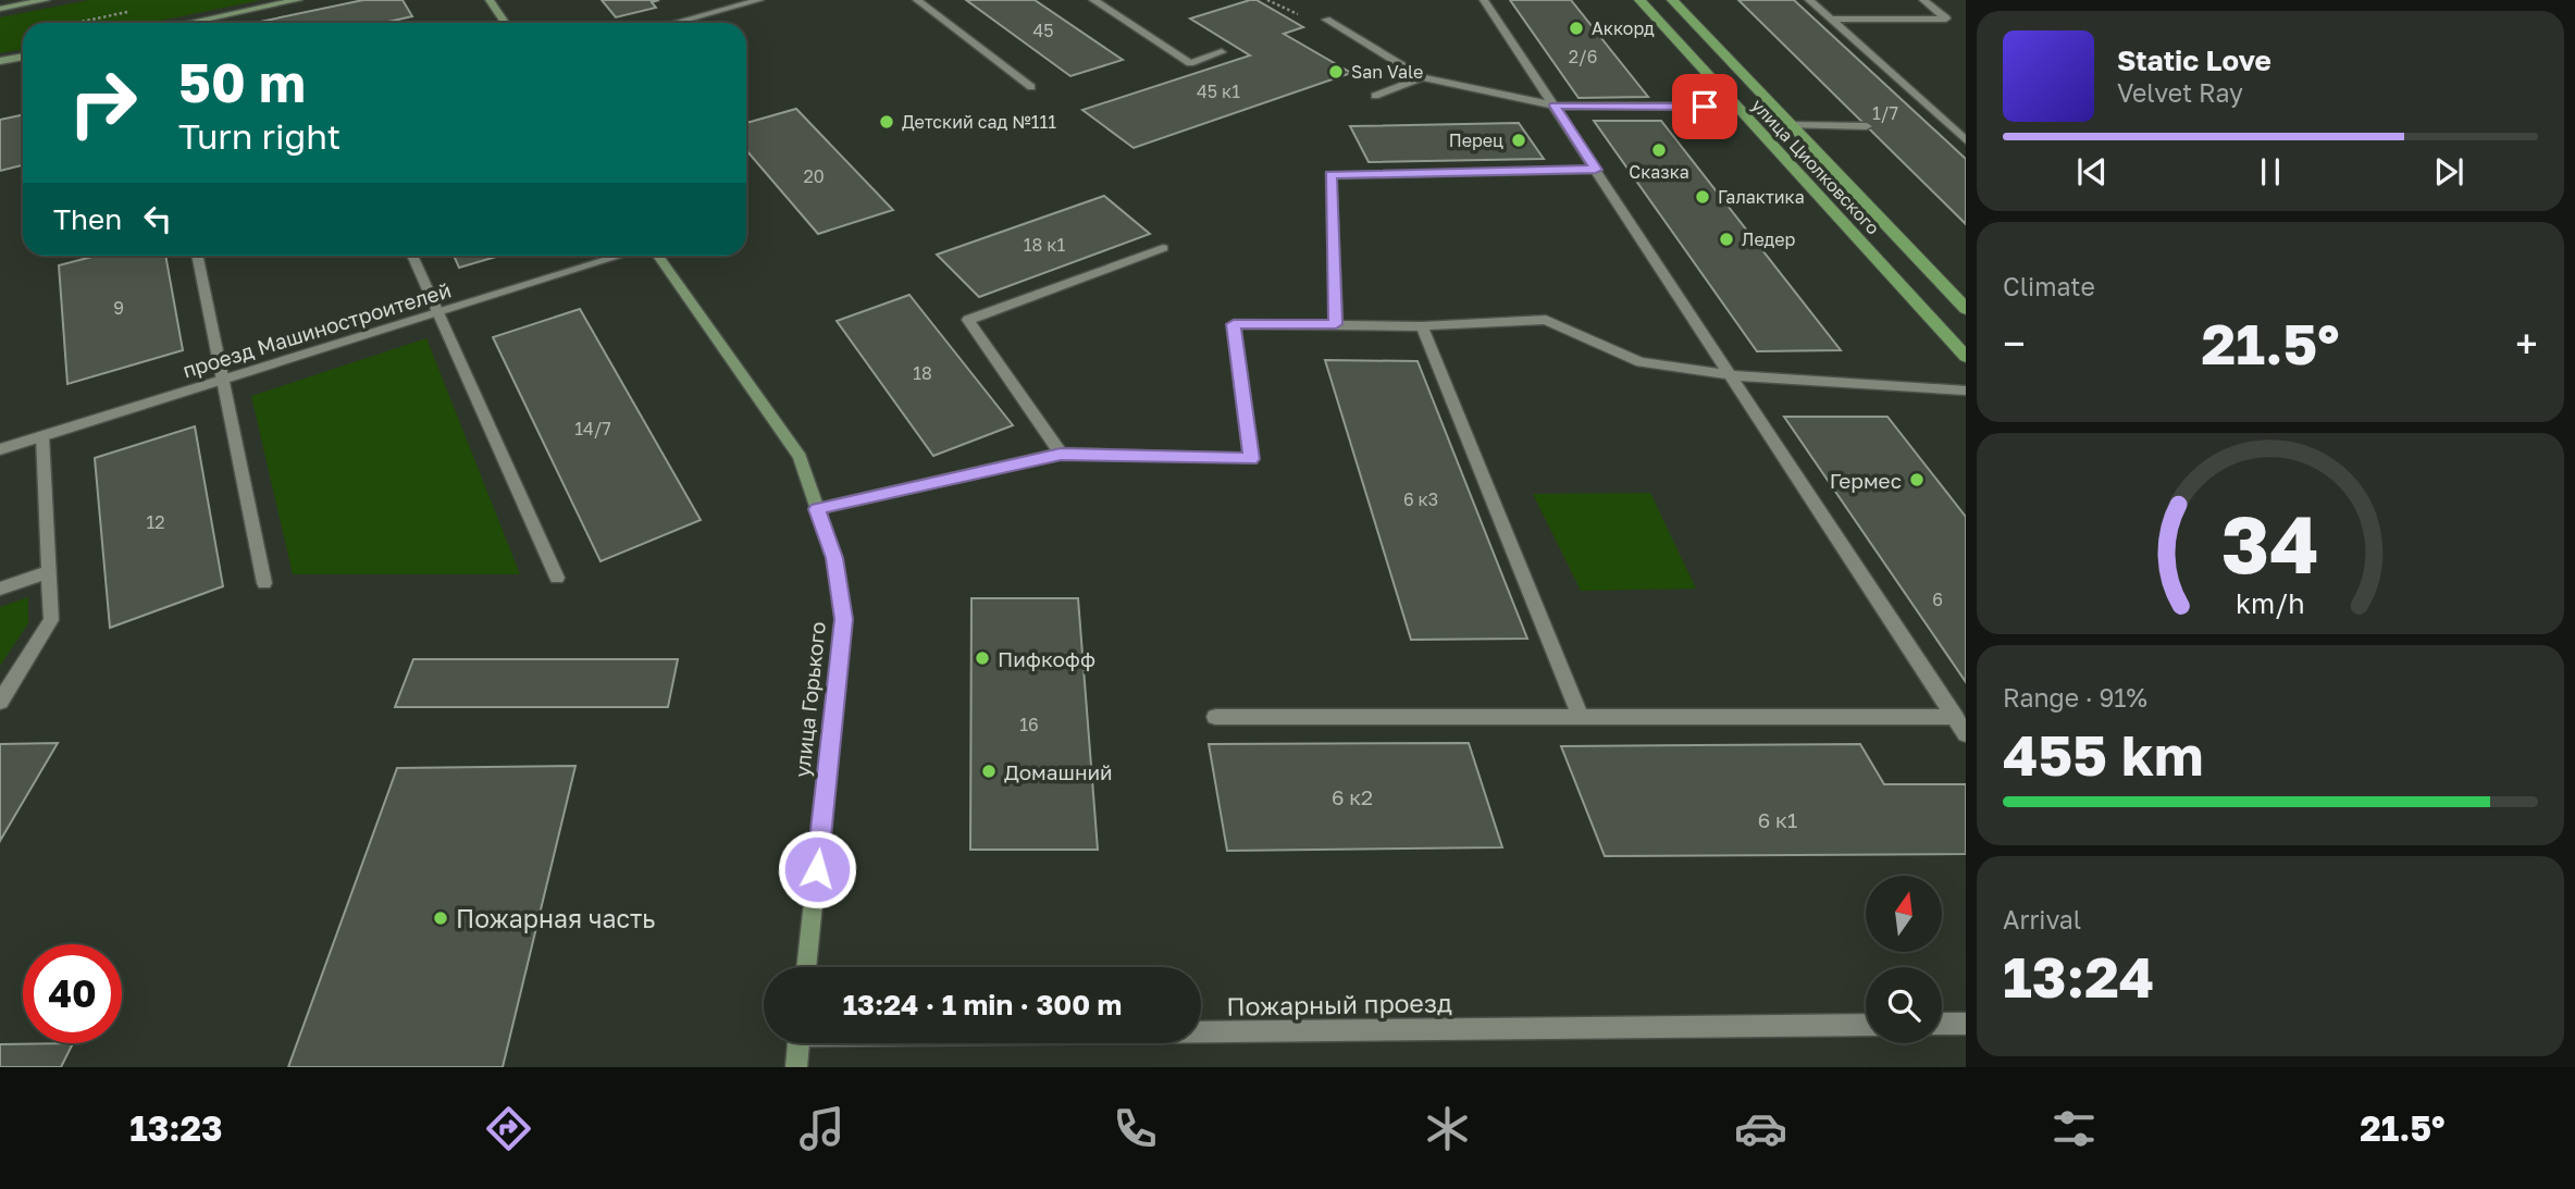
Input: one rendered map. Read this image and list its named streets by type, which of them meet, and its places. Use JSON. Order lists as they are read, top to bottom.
{
  "streets": {
    "main road": ["улица Циолковского"],
    "street": ["проезд Машиностроителей", "улица Горького", "Пожарный проезд"]
  },
  "places": [
    "Аккорд",
    "San Vale",
    "Детский сад №111",
    "Перец",
    "Сказка",
    "Галактика",
    "Ледер",
    "Гермес",
    "Пифкофф",
    "Домашний",
    "Пожарная часть"
  ],
  "house_numbers": [
    "45",
    "2/6",
    "45 к1",
    "1/7",
    "20",
    "18 к1",
    "9",
    "18",
    "14/7",
    "6 к3",
    "12",
    "6",
    "16",
    "6 к2",
    "6 к1"
  ],
  "north": "top",
  "page": {
    "turn": ["50 m", "Turn right"],
    "song": ["Static Love", "Velvet Ray"],
    "then": "Then",
    "tile": [
      "Climate",
      ["Range · 91%", "455 km"],
      ["Arrival", "13:24"]
    ],
    "heat": ["−", "21.5°", "+"],
    "limit": "40",
    "trip": "13:24 · 1 min · 300 m",
    "tabs": ["13:23", "21.5°"],
    "gauge": ["34", "km/h"]
  }
}
